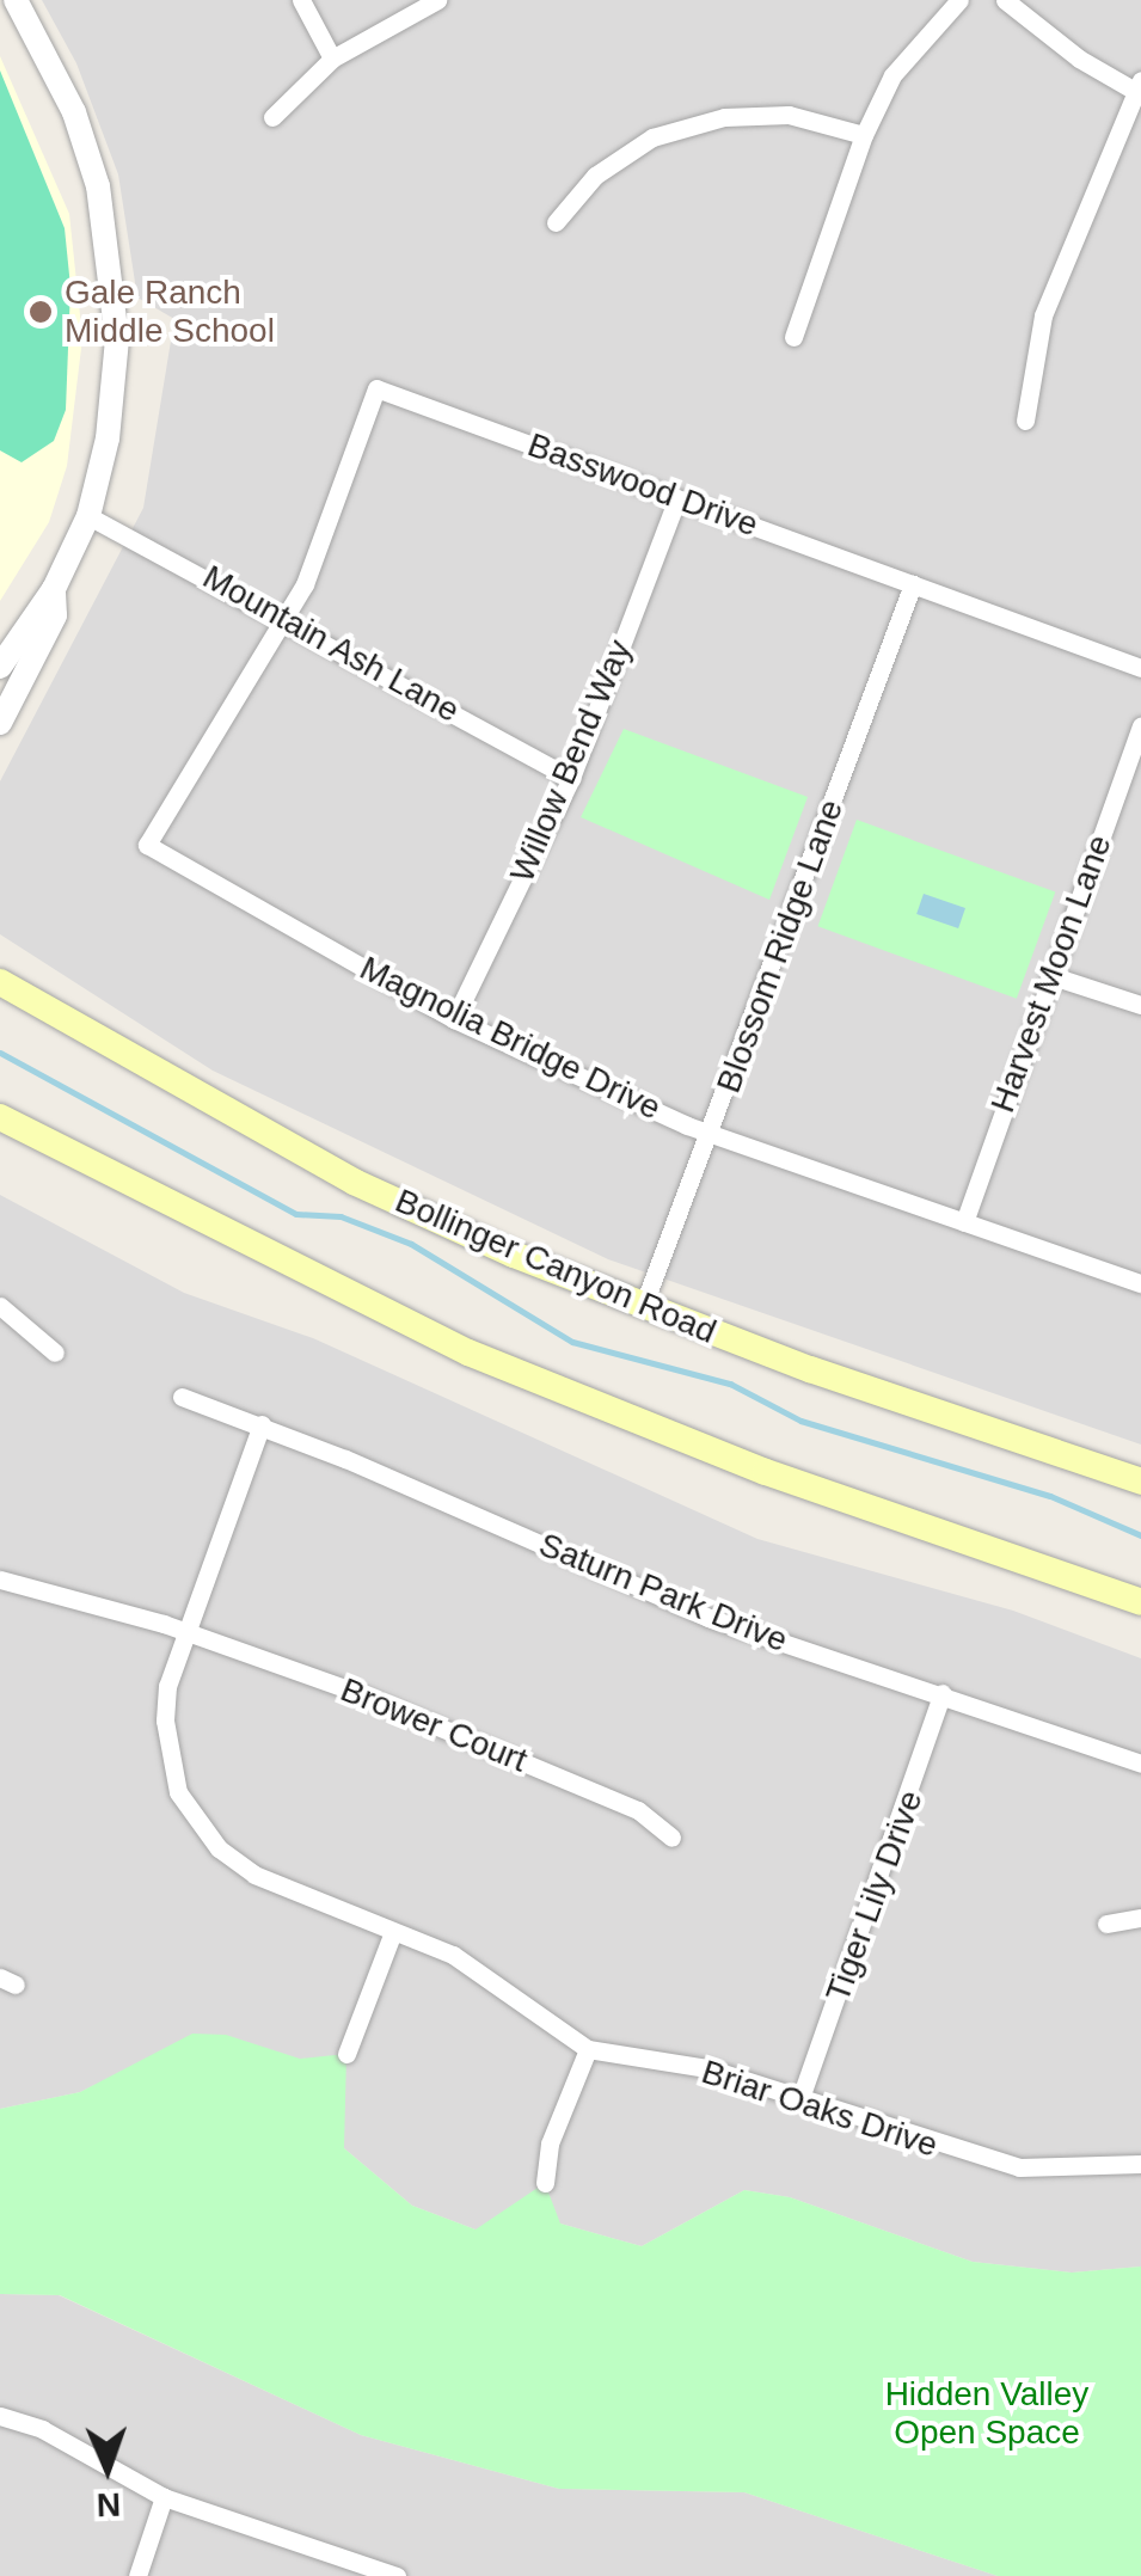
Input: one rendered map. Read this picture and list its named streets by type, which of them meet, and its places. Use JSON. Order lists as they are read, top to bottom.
{
  "streets": {
    "main road": ["Bollinger Canyon Road"],
    "street": [
      "Basswood Drive",
      "Mountain Ash Lane",
      "Willow Bend Way",
      "Blossom Ridge Lane",
      "Harvest Moon Lane",
      "Magnolia Bridge Drive",
      "Saturn Park Drive",
      "Brower Court",
      "Tiger Lily Drive",
      "Briar Oaks Drive"
    ]
  },
  "crossings": [
    ["Basswood Drive", "Mountain Ash Lane"],
    ["Basswood Drive", "Willow Bend Way"],
    ["Basswood Drive", "Blossom Ridge Lane"],
    ["Basswood Drive", "Magnolia Bridge Drive"],
    ["Mountain Ash Lane", "Willow Bend Way"],
    ["Mountain Ash Lane", "Magnolia Bridge Drive"],
    ["Willow Bend Way", "Magnolia Bridge Drive"],
    ["Blossom Ridge Lane", "Magnolia Bridge Drive"],
    ["Blossom Ridge Lane", "Bollinger Canyon Road"],
    ["Harvest Moon Lane", "Magnolia Bridge Drive"],
    ["Saturn Park Drive", "Tiger Lily Drive"],
    ["Saturn Park Drive", "Briar Oaks Drive"],
    ["Brower Court", "Briar Oaks Drive"],
    ["Tiger Lily Drive", "Briar Oaks Drive"]
  ],
  "parks": ["Hidden Valley Open Space"],
  "places": ["Gale Ranch Middle School"],
  "north": "bottom"
}
